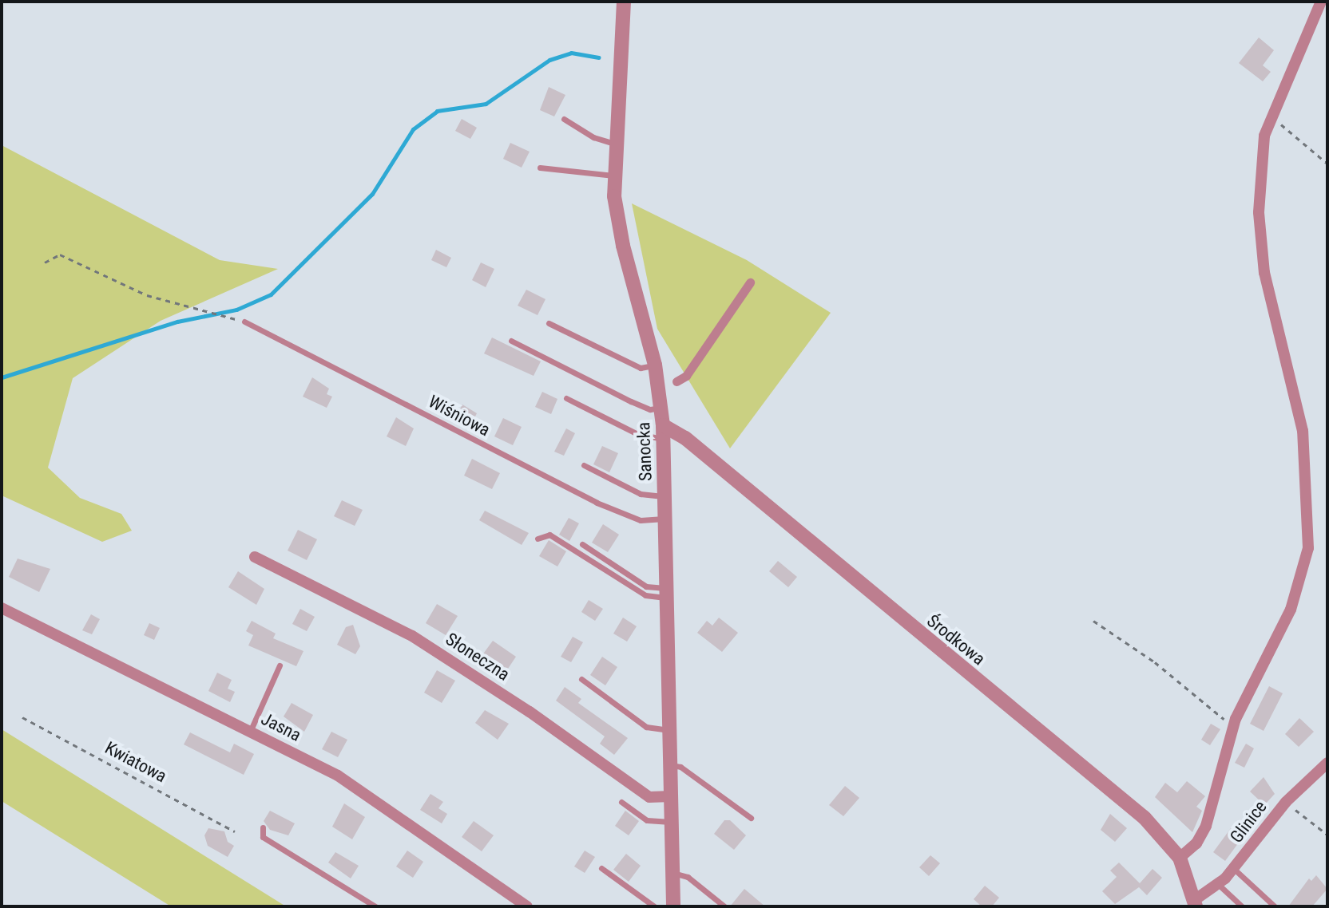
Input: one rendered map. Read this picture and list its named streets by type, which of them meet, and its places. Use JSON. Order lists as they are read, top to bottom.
{
  "streets": {
    "street": [
      "Sanocka",
      "Środkowa",
      "Słoneczna",
      "Jasna",
      "Glinice"
    ],
    "lane": ["Wiśniowa"],
    "path": ["Kwiatowa"]
  },
  "crossings": [
    ["Wiśniowa", "Sanocka"],
    ["Sanocka", "Środkowa"],
    ["Sanocka", "Słoneczna"],
    ["Środkowa", "Glinice"]
  ]
}
